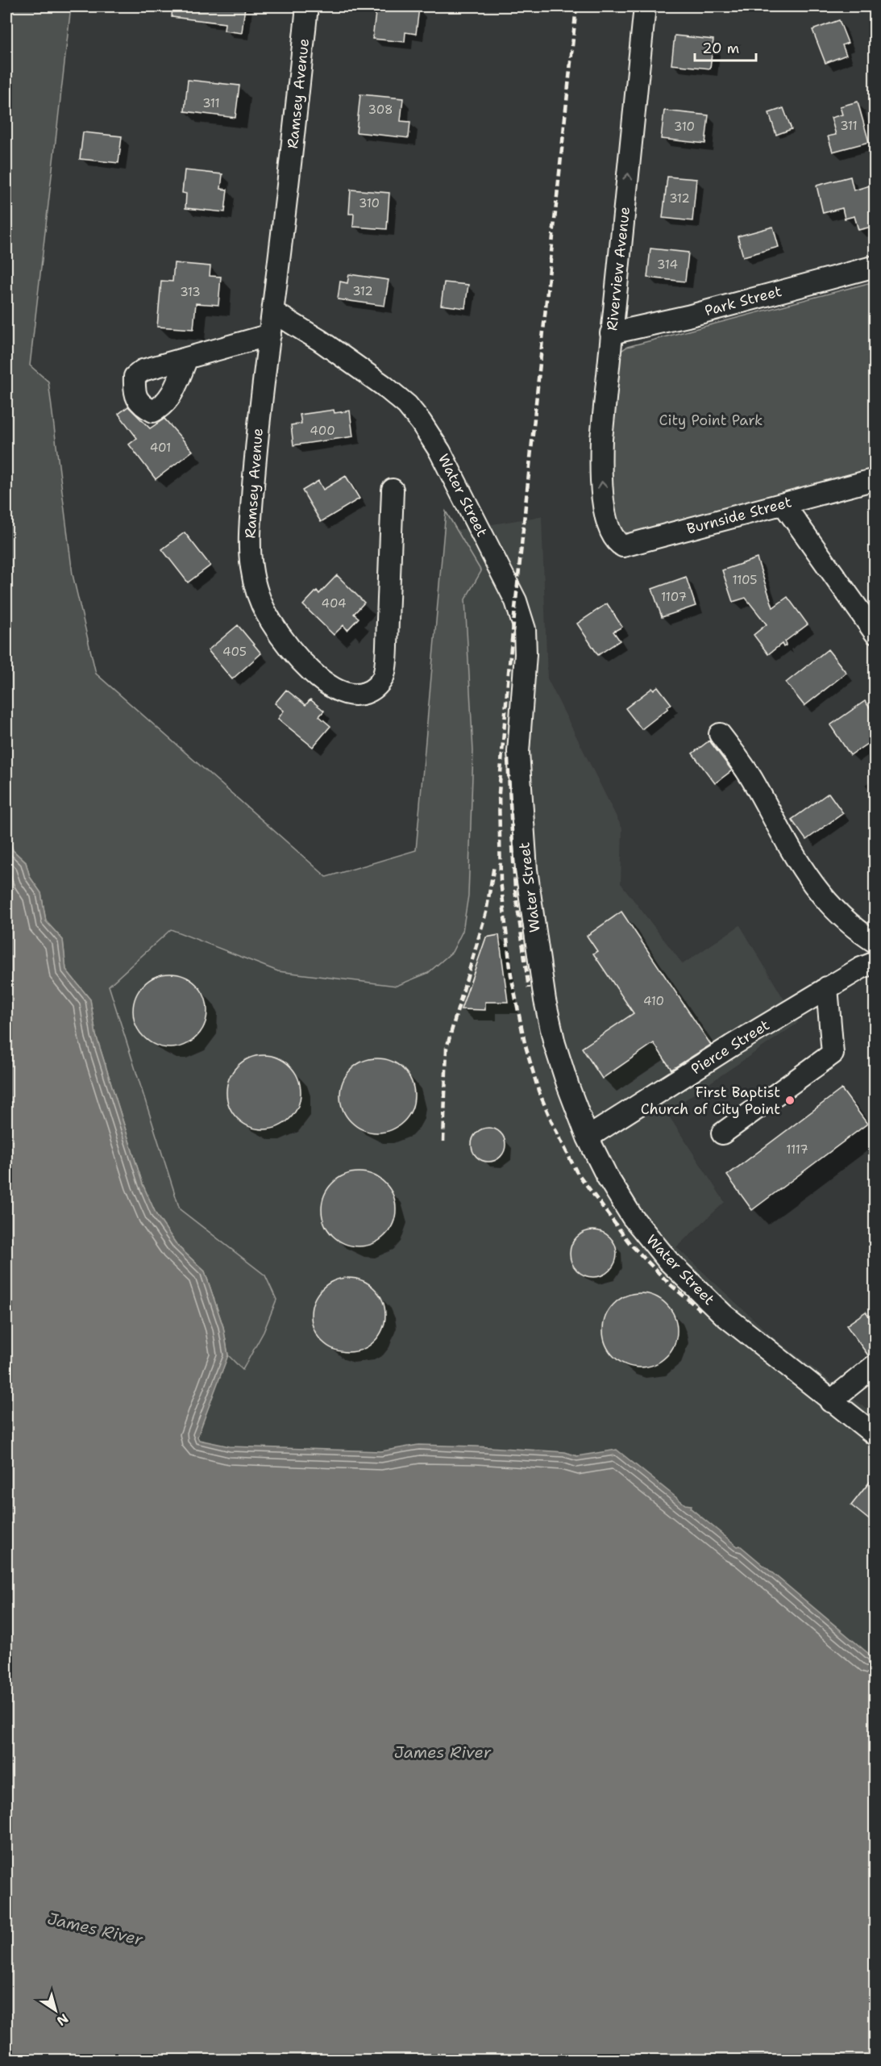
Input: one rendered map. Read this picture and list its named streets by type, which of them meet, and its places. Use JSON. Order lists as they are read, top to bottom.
{
  "streets": {
    "street": [
      "Ramsey Avenue",
      "Riverview Avenue",
      "Park Street",
      "Water Street",
      "Burnside Street",
      "Pierce Street"
    ]
  },
  "crossings": [
    ["Ramsey Avenue", "Water Street"],
    ["Riverview Avenue", "Park Street"],
    ["Riverview Avenue", "Burnside Street"],
    ["Water Street", "Pierce Street"]
  ],
  "one_way": ["Riverview Avenue"],
  "water": ["James River"],
  "parks": ["City Point Park"],
  "places": ["First Baptist Church of City Point"],
  "house_numbers": [
    "311",
    "308",
    "311",
    "310",
    "312",
    "310",
    "314",
    "312",
    "313",
    "400",
    "401",
    "1105",
    "1107",
    "404",
    "405",
    "410",
    "1117"
  ],
  "scale_bar": "20 m",
  "north": "bottom right"
}
